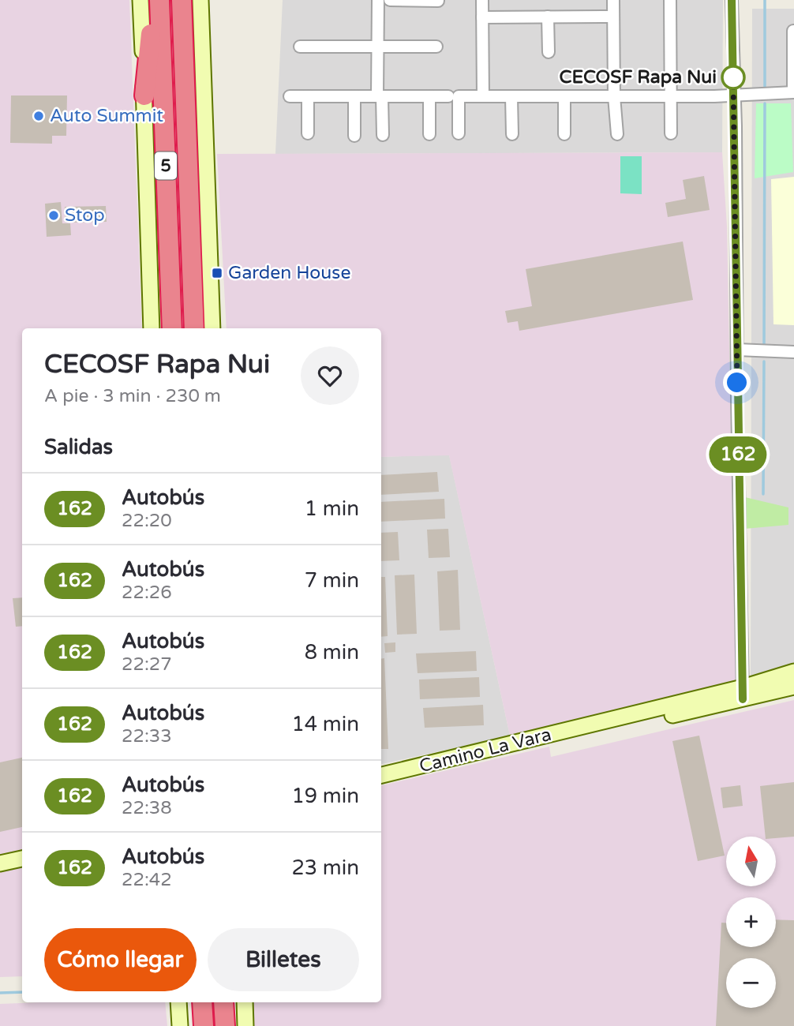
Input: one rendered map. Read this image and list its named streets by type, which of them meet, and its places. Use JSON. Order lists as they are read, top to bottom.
{
  "streets": {
    "highway": ["5"],
    "street": ["Camino La Vara"]
  },
  "places": {
    "other": ["CECOSF Rapa Nui", "Auto Summit", "Stop"],
    "transit": ["Garden House"]
  },
  "lines": ["bus line 162"],
  "north": "top",
  "page": {
    "on_map": "162",
    "heading": [
      ["CECOSF Rapa Nui", "A pie · 3 min · 230 m"],
      "Salidas"
    ],
    "list": [
      {
        "mark": "162",
        "name": "Autobús",
        "note": "22:20",
        "value": "1 min"
      },
      {
        "mark": "162",
        "name": "Autobús",
        "note": "22:26",
        "value": "7 min"
      },
      {
        "mark": "162",
        "name": "Autobús",
        "note": "22:27",
        "value": "8 min"
      },
      {
        "mark": "162",
        "name": "Autobús",
        "note": "22:33",
        "value": "14 min"
      },
      {
        "mark": "162",
        "name": "Autobús",
        "note": "22:38",
        "value": "19 min"
      },
      {
        "mark": "162",
        "name": "Autobús",
        "note": "22:42",
        "value": "23 min"
      }
    ],
    "map_buttons": ["+", "−"],
    "buttons": ["Cómo llegar", "Billetes"]
  }
}
